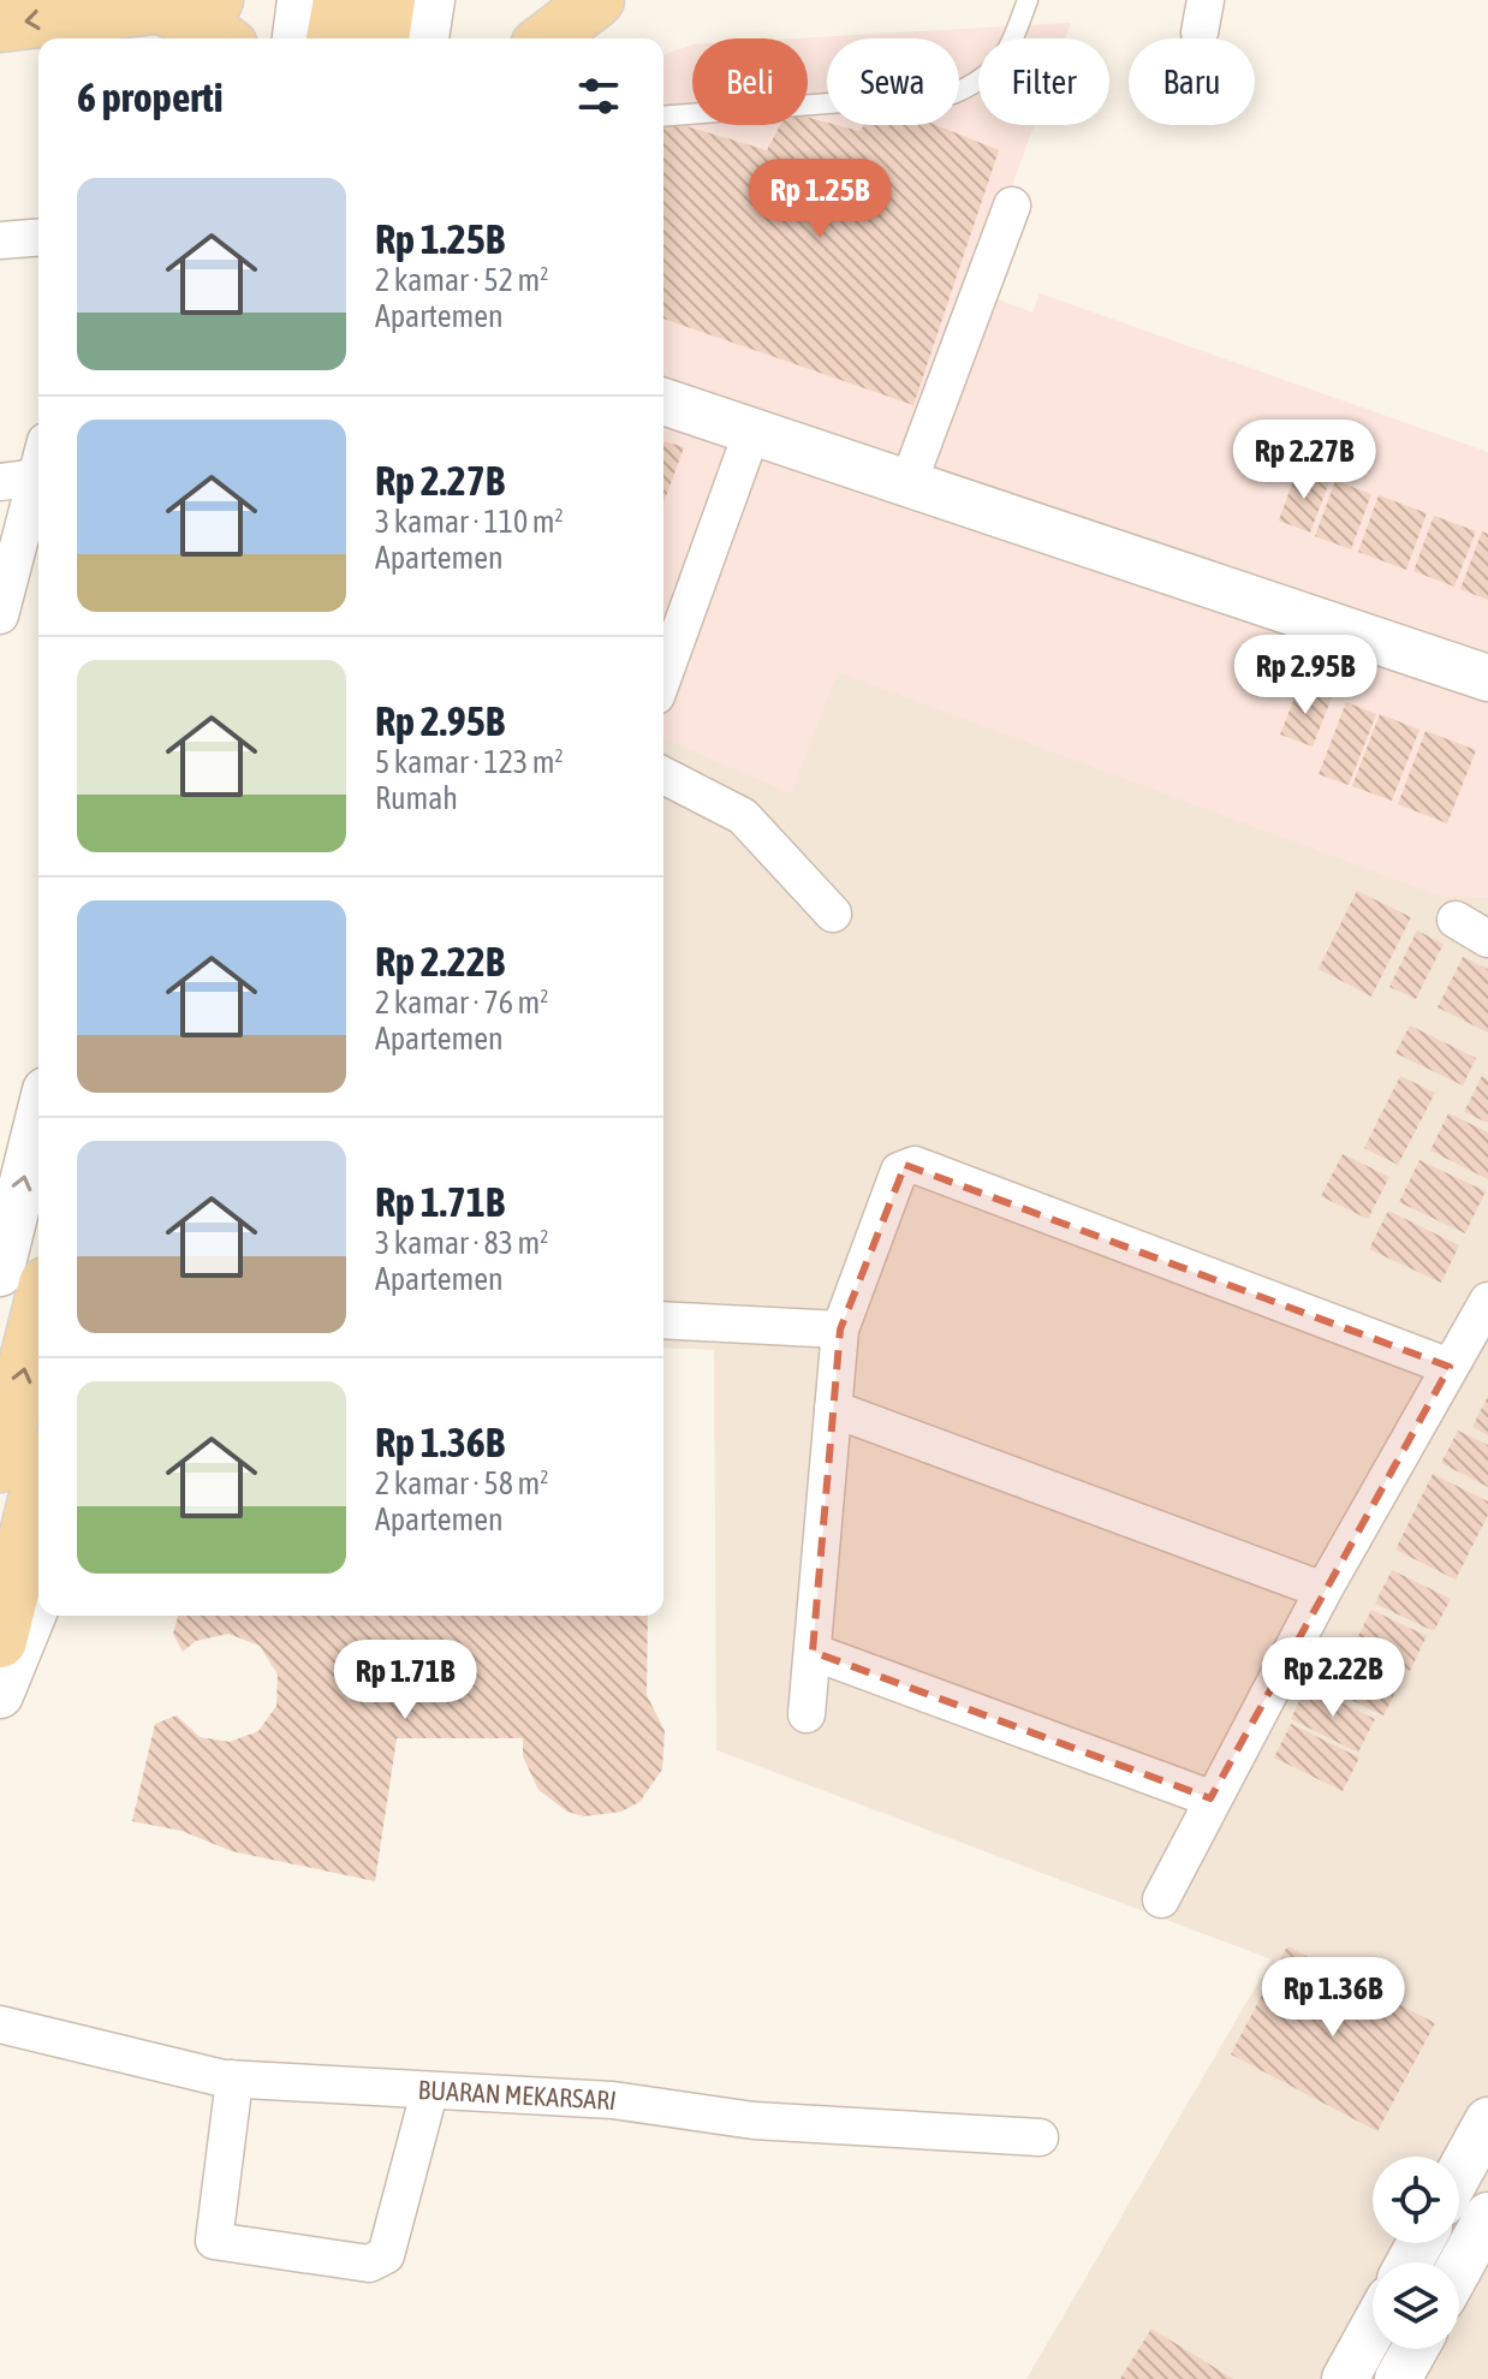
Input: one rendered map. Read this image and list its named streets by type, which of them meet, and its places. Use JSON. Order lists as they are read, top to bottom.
{
  "streets": {
    "street": ["BUARAN MEKARSARI"]
  },
  "page": {
    "chip": [
      "Beli",
      "Sewa",
      "Filter",
      "Baru"
    ],
    "heading": "6 properti",
    "list": [
      {
        "name": "Rp 1.25B",
        "note": "2 kamar · 52 m² · Apartemen"
      },
      {
        "name": "Rp 2.27B",
        "note": "3 kamar · 110 m² · Apartemen"
      },
      {
        "name": "Rp 2.95B",
        "note": "5 kamar · 123 m² · Rumah"
      },
      {
        "name": "Rp 2.22B",
        "note": "2 kamar · 76 m² · Apartemen"
      },
      {
        "name": "Rp 1.71B",
        "note": "3 kamar · 83 m² · Apartemen"
      },
      {
        "name": "Rp 1.36B",
        "note": "2 kamar · 58 m² · Apartemen"
      }
    ],
    "price": [
      "Rp 1.25B",
      "Rp 2.27B",
      "Rp 2.95B",
      "Rp 2.22B",
      "Rp 1.71B",
      "Rp 1.36B"
    ]
  }
}
